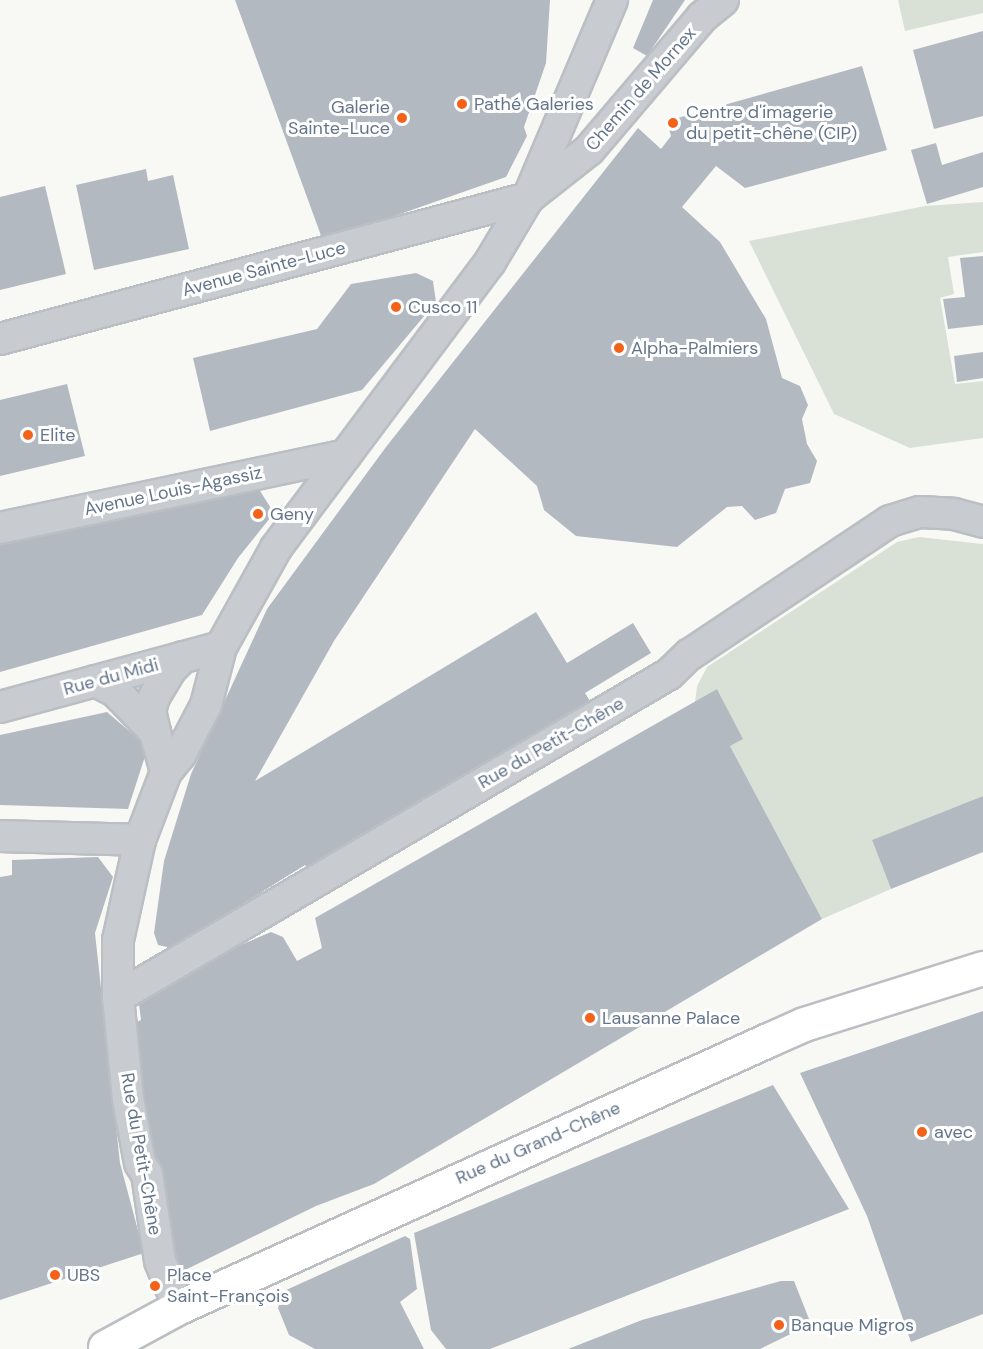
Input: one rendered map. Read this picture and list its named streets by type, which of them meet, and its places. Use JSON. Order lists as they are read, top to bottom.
{
  "streets": {
    "main road": ["Rue du Grand-Chêne"],
    "street": [
      "Chemin de Mornex",
      "Avenue Sainte-Luce",
      "Avenue Louis-Agassiz",
      "Rue du Midi",
      "Rue du Petit-Chêne"
    ]
  },
  "crossings": [
    ["Chemin de Mornex", "Avenue Sainte-Luce"],
    ["Chemin de Mornex", "Rue du Petit-Chêne"],
    ["Avenue Sainte-Luce", "Rue du Petit-Chêne"],
    ["Avenue Louis-Agassiz", "Rue du Petit-Chêne"],
    ["Rue du Midi", "Rue du Petit-Chêne"],
    ["Rue du Petit-Chêne", "Rue du Grand-Chêne"]
  ],
  "places": [
    "Pathé Galeries",
    "Galerie Sainte-Luce",
    "Centre d'imagerie du petit-chêne (CIP)",
    "Cusco 11",
    "Alpha-Palmiers",
    "Elite",
    "Geny",
    "Lausanne Palace",
    "avec",
    "UBS",
    "Place Saint-François",
    "Banque Migros"
  ]
}
